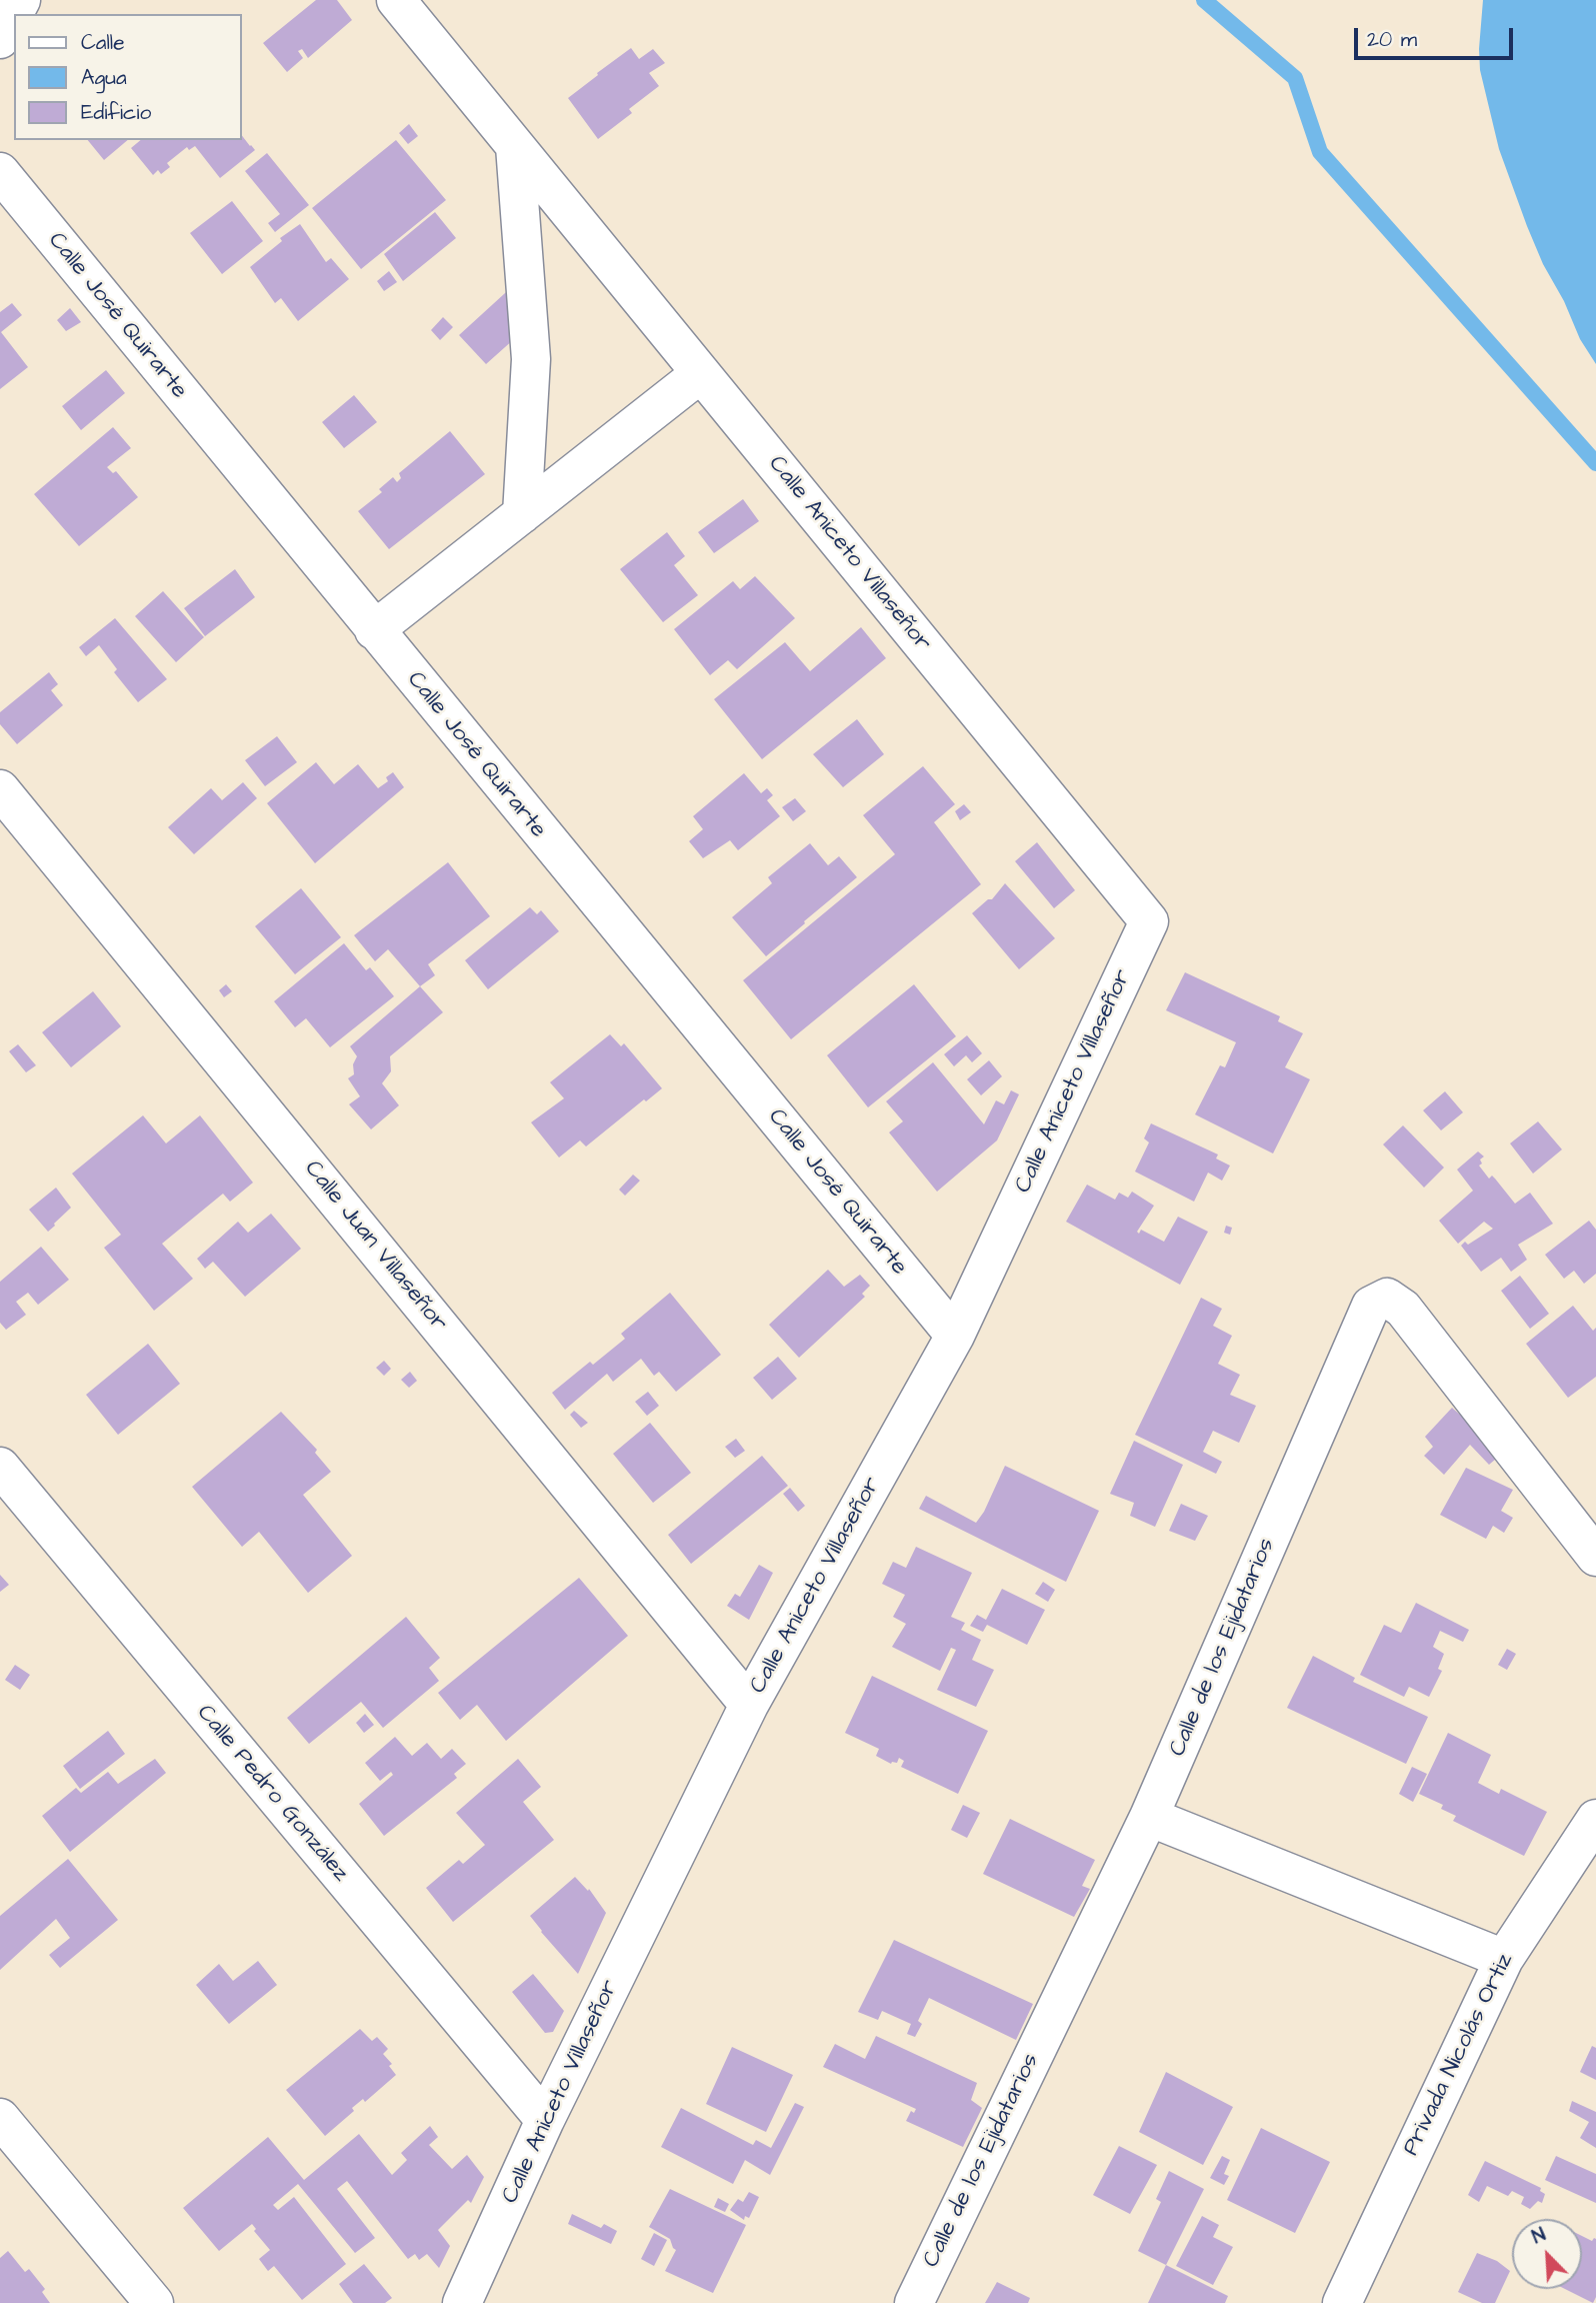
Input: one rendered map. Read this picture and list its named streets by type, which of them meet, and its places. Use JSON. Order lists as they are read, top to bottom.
{
  "streets": {
    "street": [
      "Calle José Quirarte",
      "Calle Aniceto Villaseñor",
      "Calle Juan Villaseñor",
      "Calle de los Ejidatarios",
      "Calle Pedro González",
      "Privada Nicolás Ortiz"
    ]
  },
  "crossings": [
    ["Calle José Quirarte", "Calle Aniceto Villaseñor"],
    ["Calle Aniceto Villaseñor", "Calle Juan Villaseñor"],
    ["Calle Aniceto Villaseñor", "Calle Pedro González"]
  ],
  "legend": ["Calle", "Agua", "Edificio"],
  "scale_bar": "20 m",
  "north": "top left"
}
